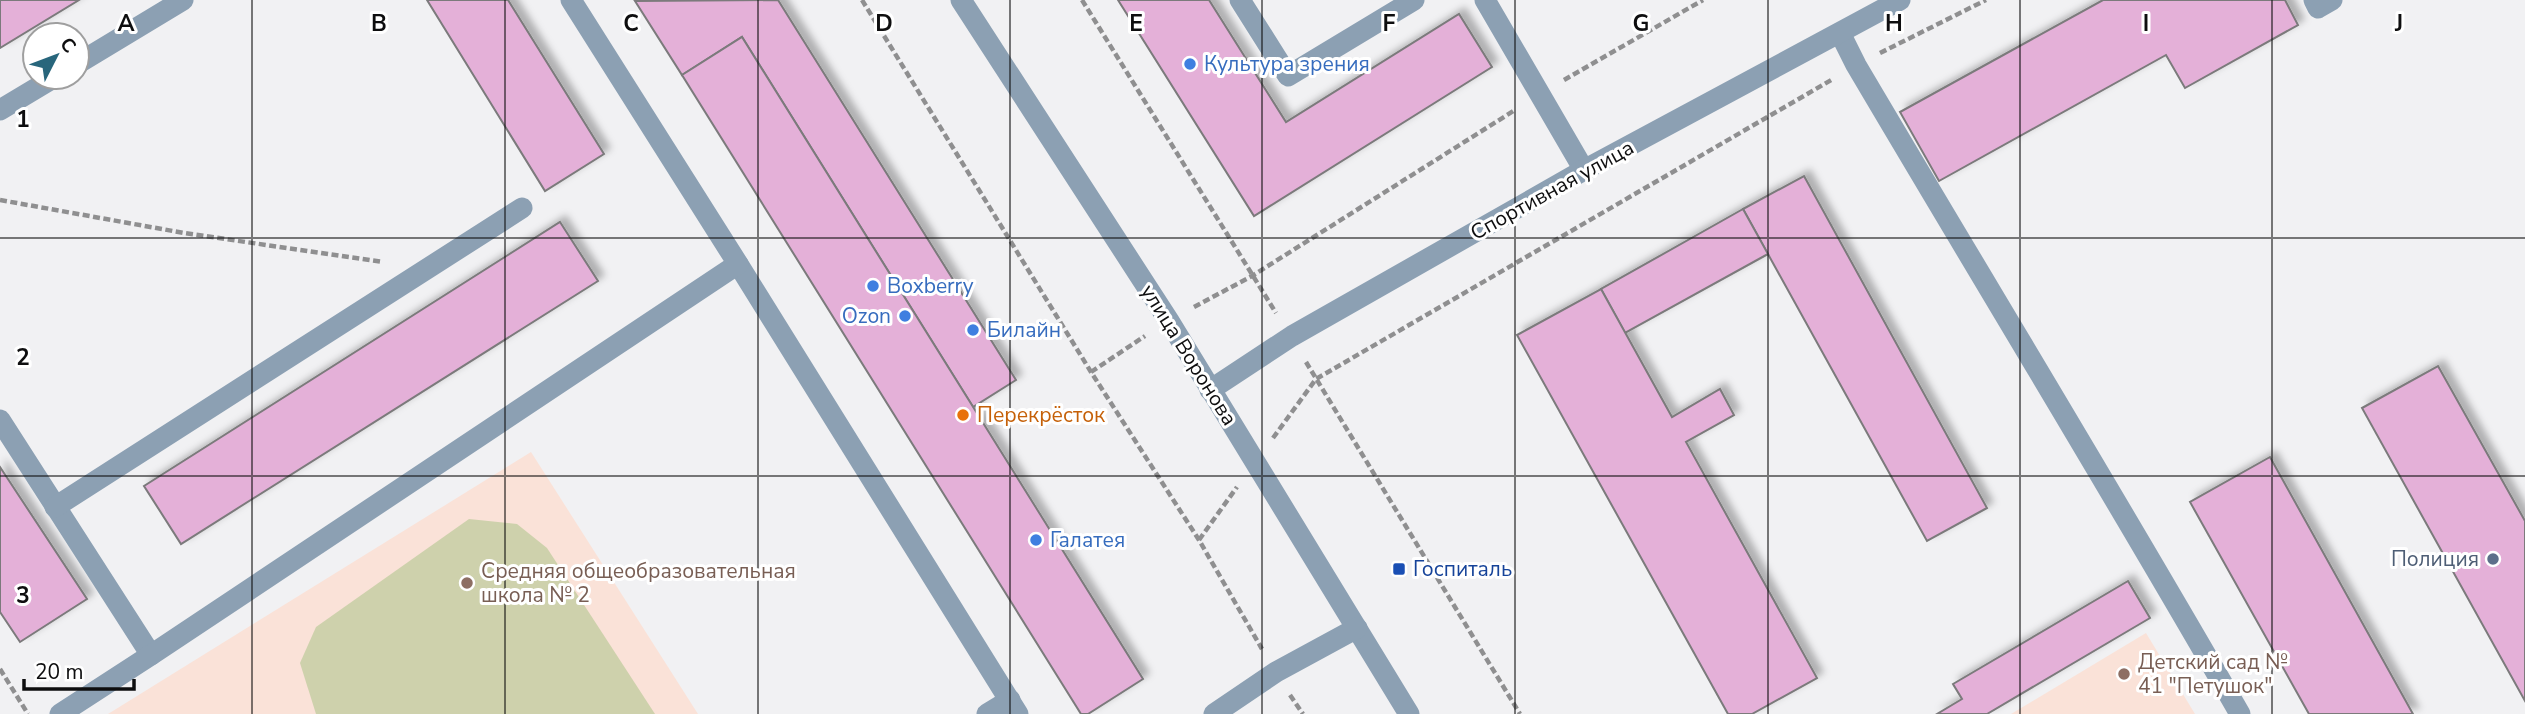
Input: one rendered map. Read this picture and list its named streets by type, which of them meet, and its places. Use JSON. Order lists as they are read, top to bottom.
{
  "streets": {
    "street": ["Спортивная улица", "улица Воронова"]
  },
  "crossings": [
    ["Спортивная улица", "улица Воронова"]
  ],
  "places": {
    "other": [
      "Культура зрения",
      "Boxberry",
      "Ozon",
      "Билайн",
      "Перекрёсток",
      "Галатея",
      "Полиция",
      "Средняя общеобразовательная школа № 2",
      "Детский сад № 41 \"Петушок\""
    ],
    "transit": ["Госпиталь"]
  },
  "scale_bar": "20 m",
  "north": "top right",
  "grid": {
    "columns": [
      "A",
      "B",
      "C",
      "D",
      "E",
      "F",
      "G",
      "H",
      "I",
      "J"
    ],
    "rows": ["1", "2", "3"]
  }
}
